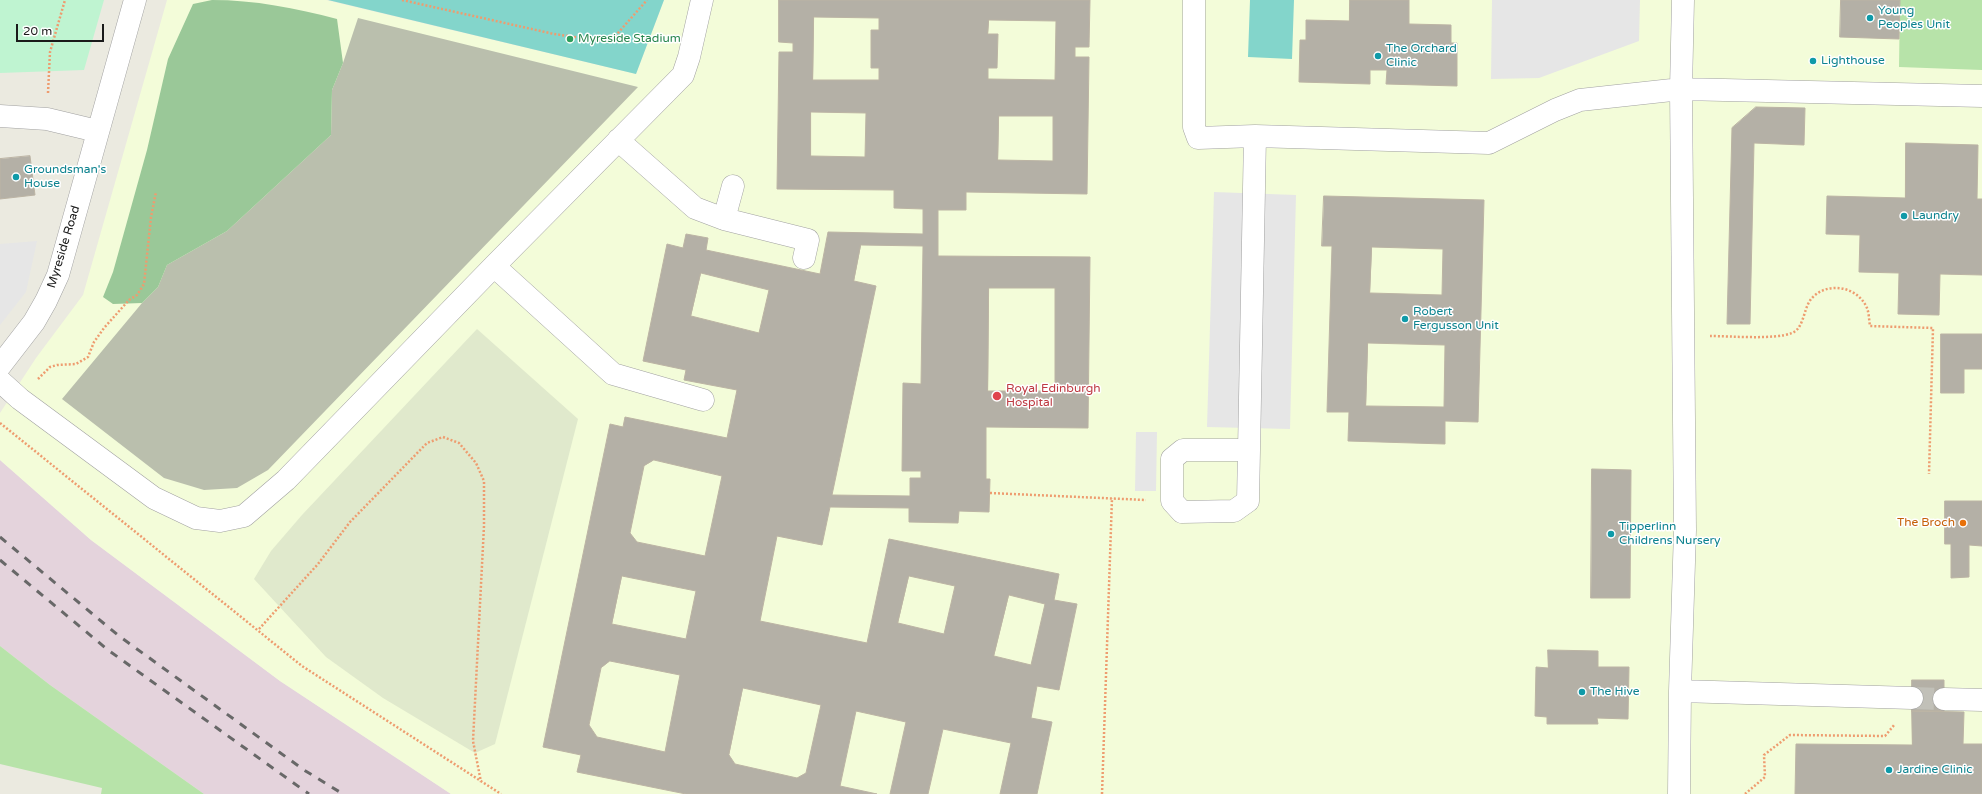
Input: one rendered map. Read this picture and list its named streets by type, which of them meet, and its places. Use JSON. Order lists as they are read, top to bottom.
{
  "streets": {
    "street": ["Myreside Road"]
  },
  "places": [
    "Young Peoples Unit",
    "Myreside Stadium",
    "The Orchard Clinic",
    "Lighthouse",
    "Groundsman's House",
    "Laundry",
    "Robert Fergusson Unit",
    "Royal Edinburgh Hospital",
    "The Broch",
    "Tipperlinn Childrens Nursery",
    "The Hive",
    "Jardine Clinic"
  ],
  "scale_bar": "20 m"
}
